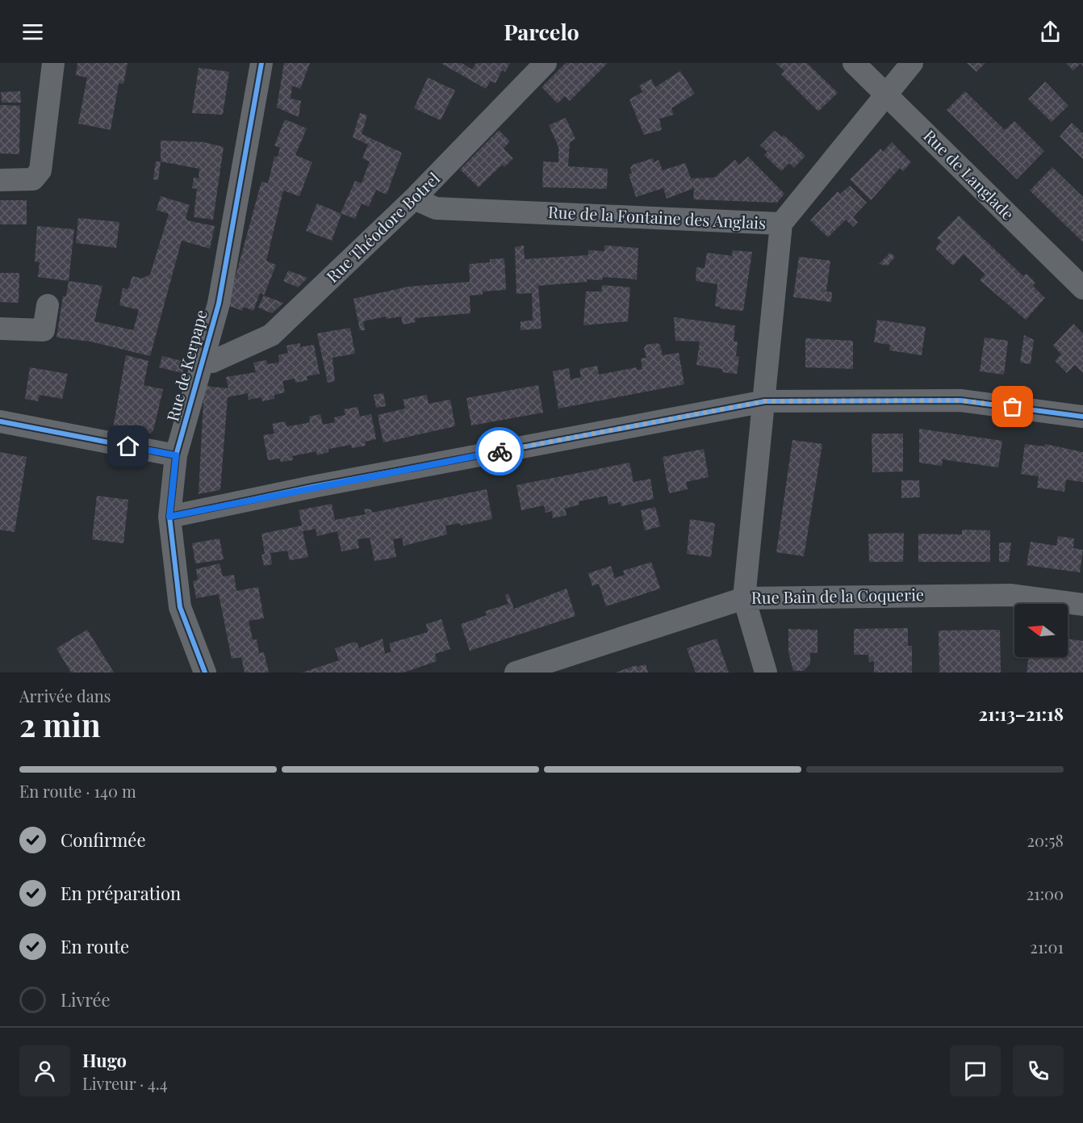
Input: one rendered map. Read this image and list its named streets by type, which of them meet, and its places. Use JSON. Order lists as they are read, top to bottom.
{
  "streets": {
    "street": [
      "Rue de Langlade",
      "Rue de la Fontaine des Anglais",
      "Rue Théodore Botrel",
      "Rue de Kerpape",
      "Rue Bain de la Coquerie"
    ]
  },
  "crossings": [
    ["Rue de Langlade", "Rue de la Fontaine des Anglais"],
    ["Rue de la Fontaine des Anglais", "Rue Théodore Botrel"],
    ["Rue Théodore Botrel", "Rue de Kerpape"]
  ],
  "north": "left",
  "page": {
    "header": "Parcelo",
    "heading": ["2 min", "Arrivée dans", "21:13–21:18"],
    "panel": ["Hugo", "Livreur · 4.4"],
    "bar": "En route · 140 m",
    "list": [
      ["Confirmée", "20:58"],
      ["En préparation", "21:00"],
      ["En route", "21:01"],
      "Livrée"
    ]
  }
}
